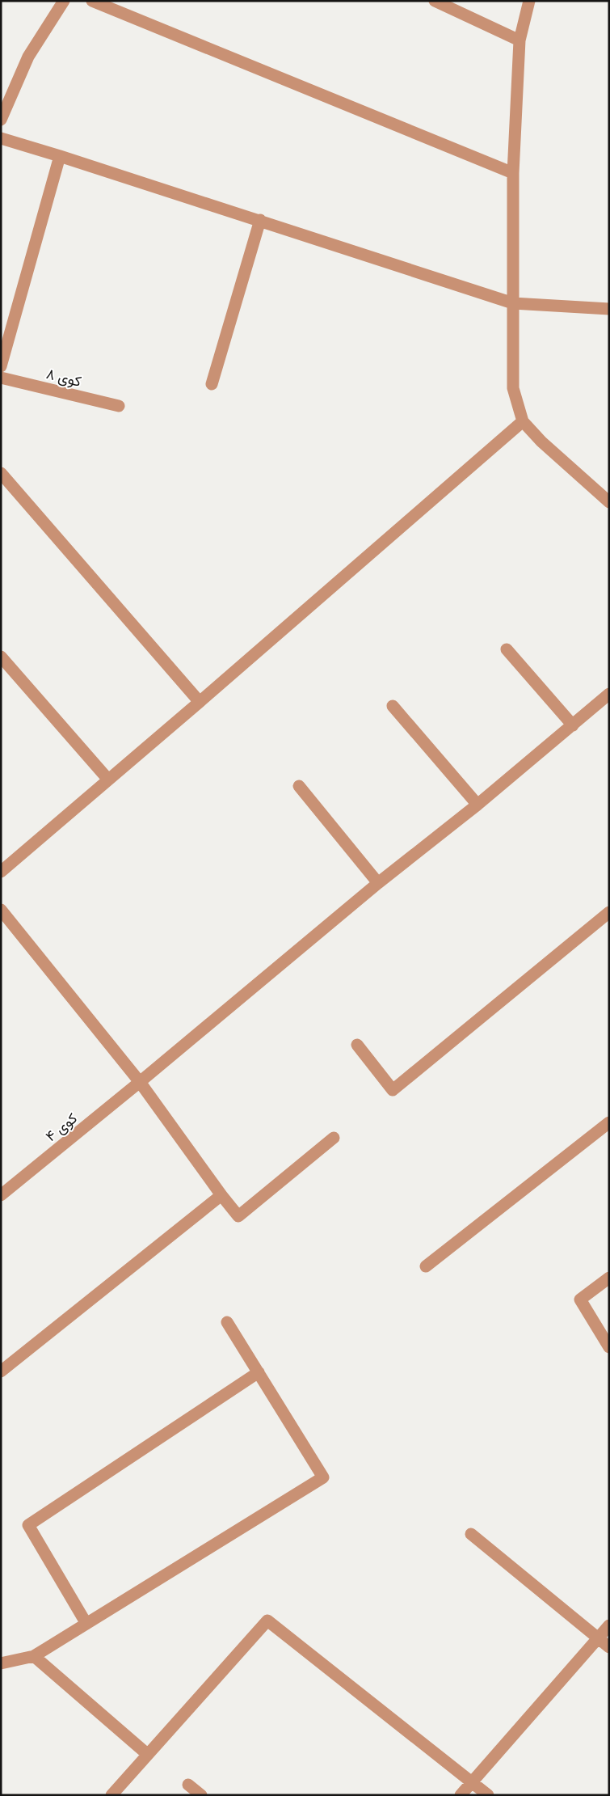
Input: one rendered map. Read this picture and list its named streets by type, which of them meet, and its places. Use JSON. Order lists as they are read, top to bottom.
{
  "streets": {
    "street": ["کوی ۸", "کوی ۴"]
  }
}
